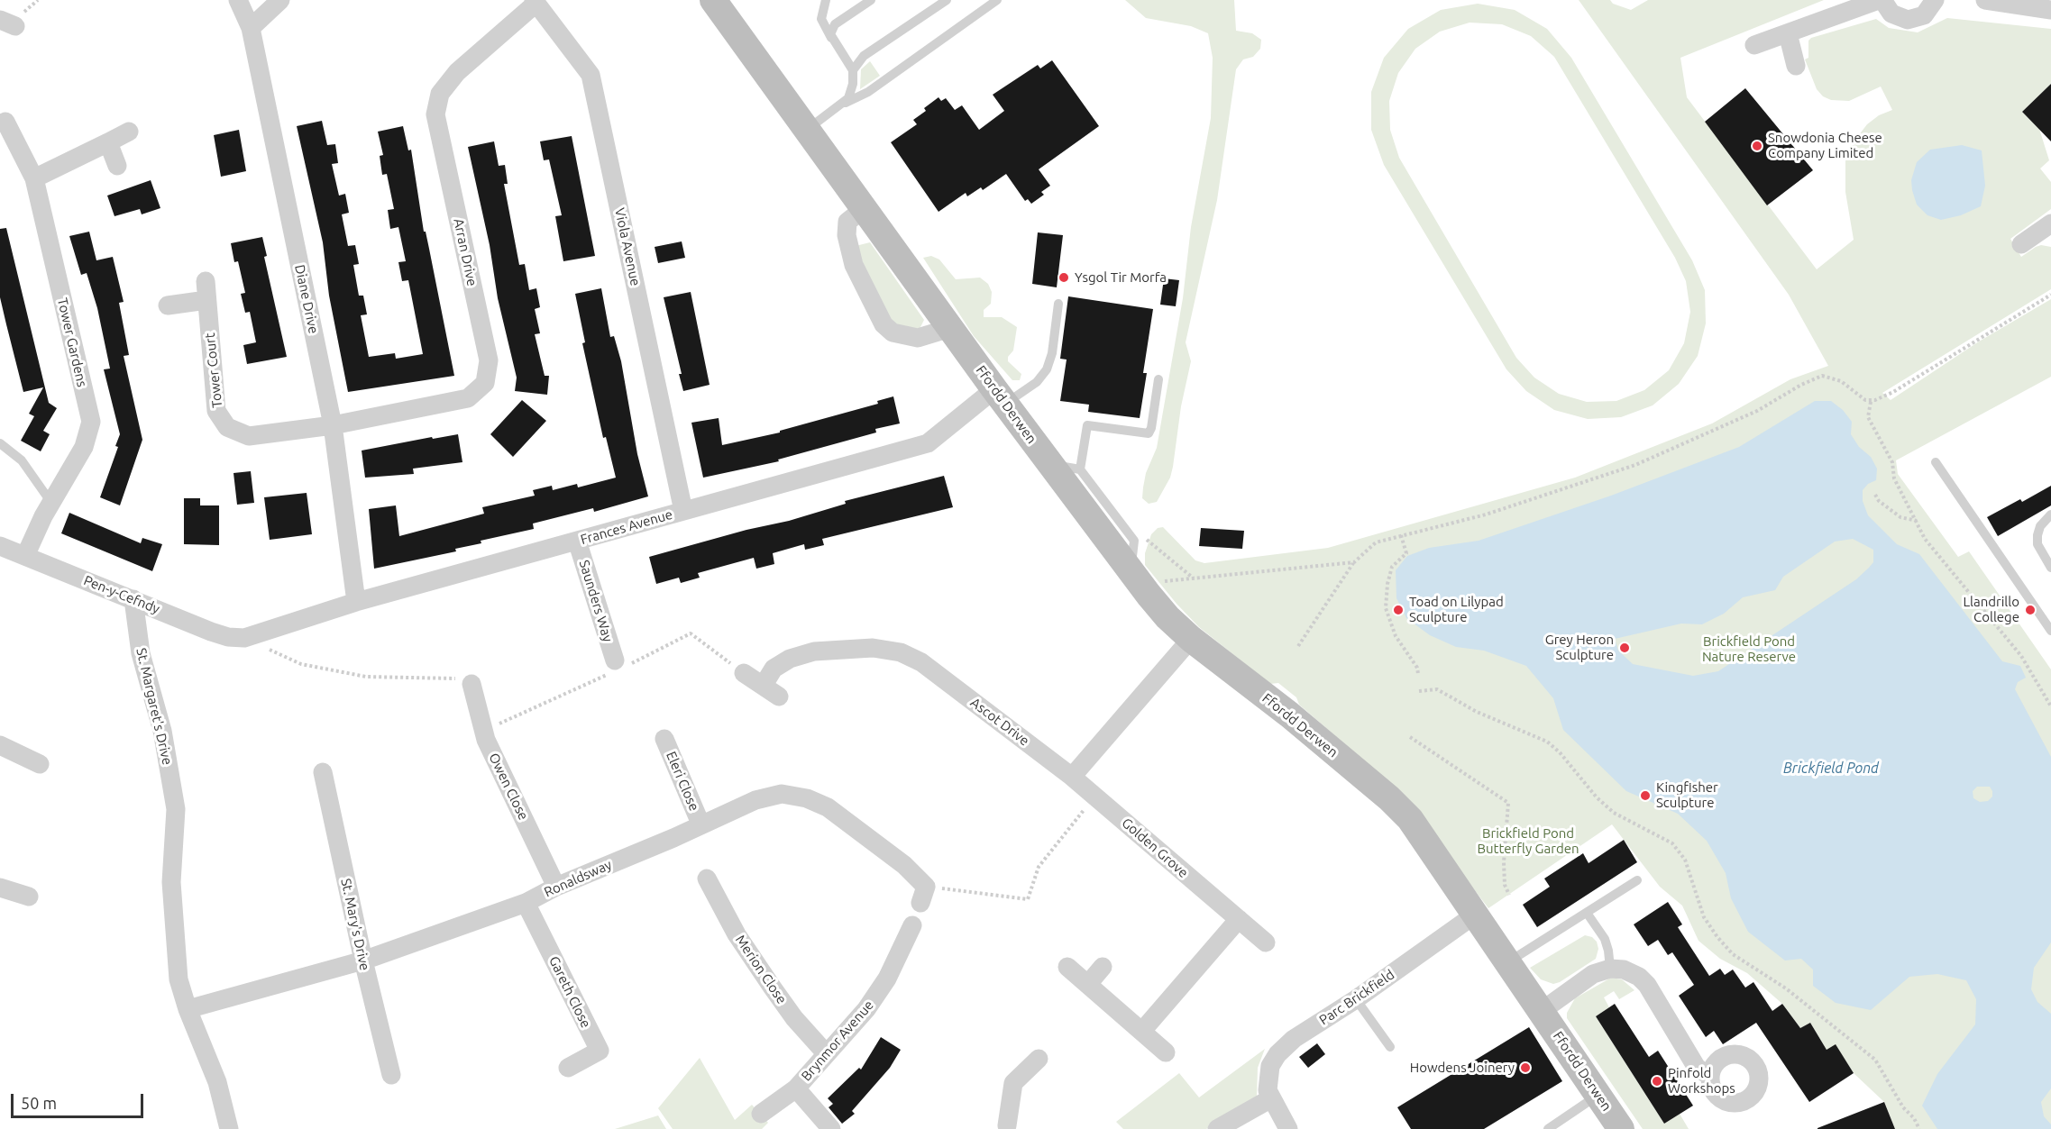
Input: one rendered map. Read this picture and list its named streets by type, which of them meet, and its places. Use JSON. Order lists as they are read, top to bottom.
{
  "streets": {
    "street": [
      "Viola Avenue",
      "Arran Drive",
      "Diane Drive",
      "Tower Gardens",
      "Tower Court",
      "Ffordd Derwen",
      "Frances Avenue",
      "Pen-y-Cefndy",
      "Saunders Way",
      "St. Margaret's Drive",
      "Ascot Drive",
      "Eleri Close",
      "Owen Close",
      "Golden Grove",
      "Ronaldsway",
      "St. Mary's Drive",
      "Merion Close",
      "Gareth Close",
      "Parc Brickfield",
      "Brynmor Avenue"
    ]
  },
  "crossings": [
    ["Viola Avenue", "Arran Drive"],
    ["Viola Avenue", "Frances Avenue"],
    ["Arran Drive", "Diane Drive"],
    ["Arran Drive", "Tower Court"],
    ["Diane Drive", "Tower Court"],
    ["Diane Drive", "Frances Avenue"],
    ["Tower Gardens", "Pen-y-Cefndy"],
    ["Ffordd Derwen", "Frances Avenue"],
    ["Ffordd Derwen", "Parc Brickfield"],
    ["Frances Avenue", "Pen-y-Cefndy"],
    ["Frances Avenue", "Saunders Way"],
    ["Pen-y-Cefndy", "St. Margaret's Drive"],
    ["St. Margaret's Drive", "Ronaldsway"],
    ["Ascot Drive", "Golden Grove"],
    ["Eleri Close", "Ronaldsway"],
    ["Owen Close", "Ronaldsway"],
    ["Ronaldsway", "St. Mary's Drive"],
    ["Ronaldsway", "Gareth Close"],
    ["Merion Close", "Brynmor Avenue"]
  ],
  "water": ["Brickfield Pond"],
  "parks": ["Brickfield Pond Nature Reserve", "Brickfield Pond Butterfly Garden"],
  "places": [
    "Snowdonia Cheese Company Limited",
    "Ysgol Tir Morfa",
    "Toad on Lilypad Sculpture",
    "Llandrillo College",
    "Grey Heron Sculpture",
    "Kingfisher Sculpture",
    "Howdens Joinery",
    "Pinfold Workshops"
  ],
  "scale_bar": "50 m"
}
